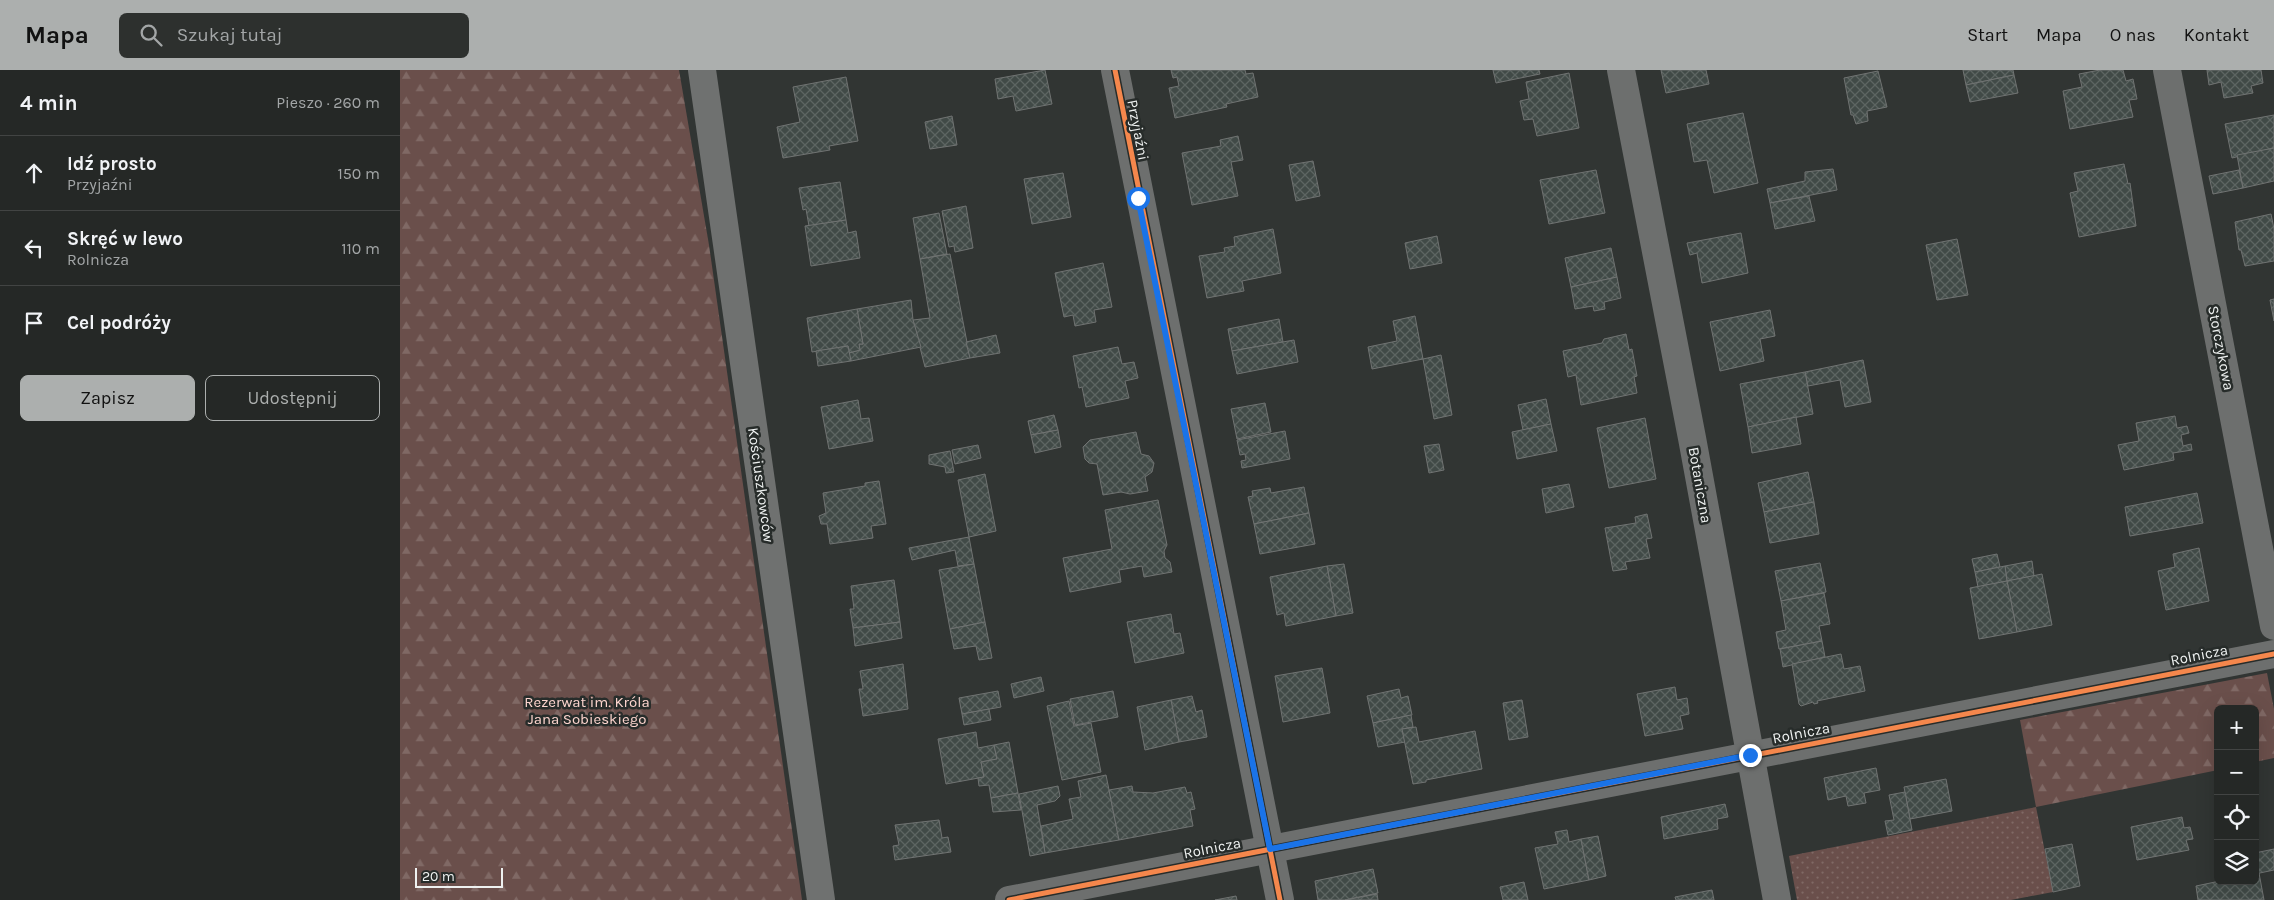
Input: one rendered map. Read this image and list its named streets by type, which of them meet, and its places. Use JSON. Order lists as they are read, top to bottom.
{
  "streets": {
    "street": [
      "Przyjaźni",
      "Storczykowa",
      "Kościuszkowców",
      "Botaniczna",
      "Rolnicza"
    ]
  },
  "crossings": [
    ["Przyjaźni", "Rolnicza"],
    ["Botaniczna", "Rolnicza"]
  ],
  "parks": ["Rezerwat im. Króla Jana Sobieskiego"],
  "scale_bar": "20 m",
  "page": {
    "header": "Mapa",
    "search": "Szukaj tutaj",
    "nav": [
      "Start",
      "Mapa",
      "O nas",
      "Kontakt"
    ],
    "heading": ["4 min", "Pieszo · 260 m"],
    "list": [
      ["Idź prosto", "Przyjaźni", "150 m"],
      ["Skręć w lewo", "Rolnicza", "110 m"],
      "Cel podróży"
    ],
    "buttons": ["Zapisz", "Udostępnij"],
    "map_buttons": ["+", "−"],
    "scale": "20 m"
  }
}
